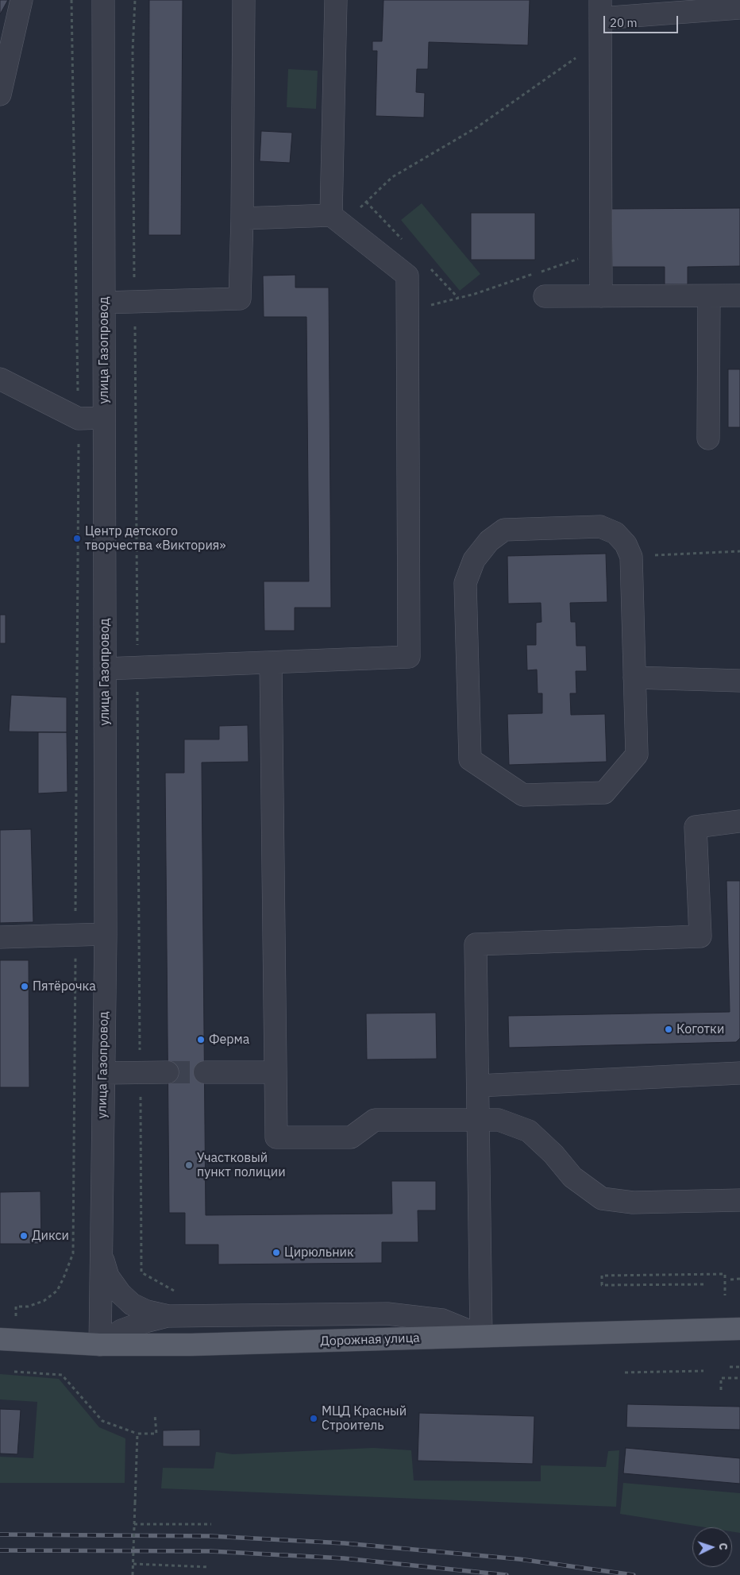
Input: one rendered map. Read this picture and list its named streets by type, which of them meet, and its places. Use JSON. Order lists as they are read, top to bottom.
{
  "streets": {
    "main road": ["Дорожная улица"],
    "street": ["улица Газопровод"]
  },
  "crossings": [
    ["улица Газопровод", "Дорожная улица"]
  ],
  "places": [
    "Центр детского творчества «Виктория»",
    "Пятёрочка",
    "Коготки",
    "Ферма",
    "Участковый пункт полиции",
    "Дикси",
    "Цирюльник",
    "МЦД Красный Строитель"
  ],
  "scale_bar": "20 m",
  "north": "right"
}
